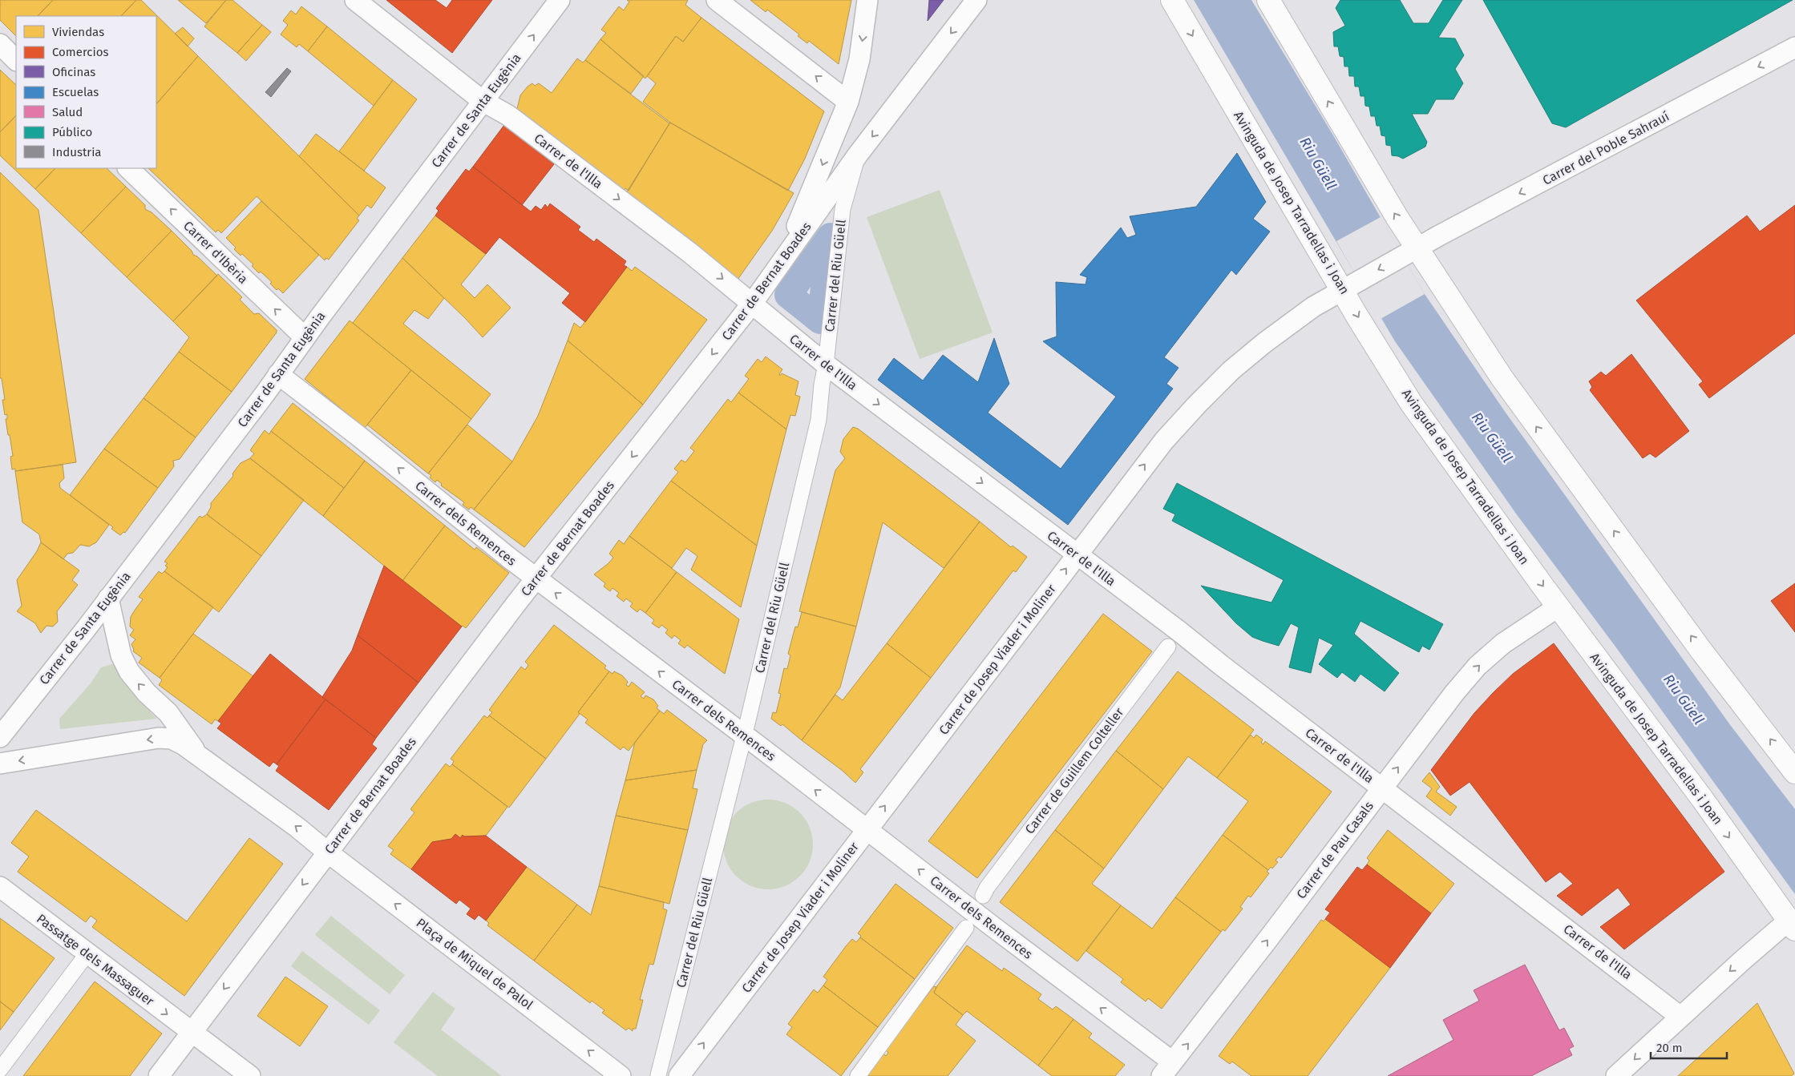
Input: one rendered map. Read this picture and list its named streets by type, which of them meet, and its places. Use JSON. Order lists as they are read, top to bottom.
{
  "streets": {
    "street": [
      "Carrer de Santa Eugènia",
      "Carrer del Poble Sahrauí",
      "Carrer de l'Illa",
      "Avinguda de Josep Tarradellas i Joan",
      "Carrer d'Ibèria",
      "Carrer del Riu Güell",
      "Carrer de Bernat Boades",
      "Carrer dels Remences",
      "Carrer de Josep Viader i Moliner",
      "Carrer de Guillem Colteller",
      "Carrer de Pau Casals",
      "Passatge dels Massaguer",
      "Plaça de Miquel de Palol"
    ]
  },
  "crossings": [
    ["Carrer de Santa Eugènia", "Carrer de l'Illa"],
    ["Carrer de Santa Eugènia", "Carrer d'Ibèria"],
    ["Carrer de Santa Eugènia", "Carrer dels Remences"],
    ["Carrer del Poble Sahrauí", "Avinguda de Josep Tarradellas i Joan"],
    ["Carrer del Poble Sahrauí", "Carrer de Josep Viader i Moliner"],
    ["Carrer de l'Illa", "Carrer del Riu Güell"],
    ["Carrer de l'Illa", "Carrer de Bernat Boades"],
    ["Carrer de l'Illa", "Carrer de Josep Viader i Moliner"],
    ["Carrer de l'Illa", "Carrer de Pau Casals"],
    ["Avinguda de Josep Tarradellas i Joan", "Carrer de Josep Viader i Moliner"],
    ["Avinguda de Josep Tarradellas i Joan", "Carrer de Pau Casals"],
    ["Carrer del Riu Güell", "Carrer de Bernat Boades"],
    ["Carrer del Riu Güell", "Carrer dels Remences"],
    ["Carrer de Bernat Boades", "Carrer dels Remences"],
    ["Carrer de Bernat Boades", "Passatge dels Massaguer"],
    ["Carrer de Bernat Boades", "Plaça de Miquel de Palol"],
    ["Carrer dels Remences", "Carrer de Josep Viader i Moliner"],
    ["Carrer dels Remences", "Carrer de Pau Casals"]
  ],
  "one_way": [
    "Carrer del Poble Sahrauí",
    "Carrer de l'Illa",
    "Carrer d'Ibèria",
    "Carrer de Bernat Boades",
    "Carrer dels Remences",
    "Carrer de Josep Viader i Moliner",
    "Carrer de Pau Casals",
    "Passatge dels Massaguer",
    "Plaça de Miquel de Palol"
  ],
  "water": ["Riu Güell"],
  "legend": [
    "Viviendas",
    "Comercios",
    "Oficinas",
    "Escuelas",
    "Salud",
    "Público",
    "Industria"
  ],
  "scale_bar": "20 m"
}
